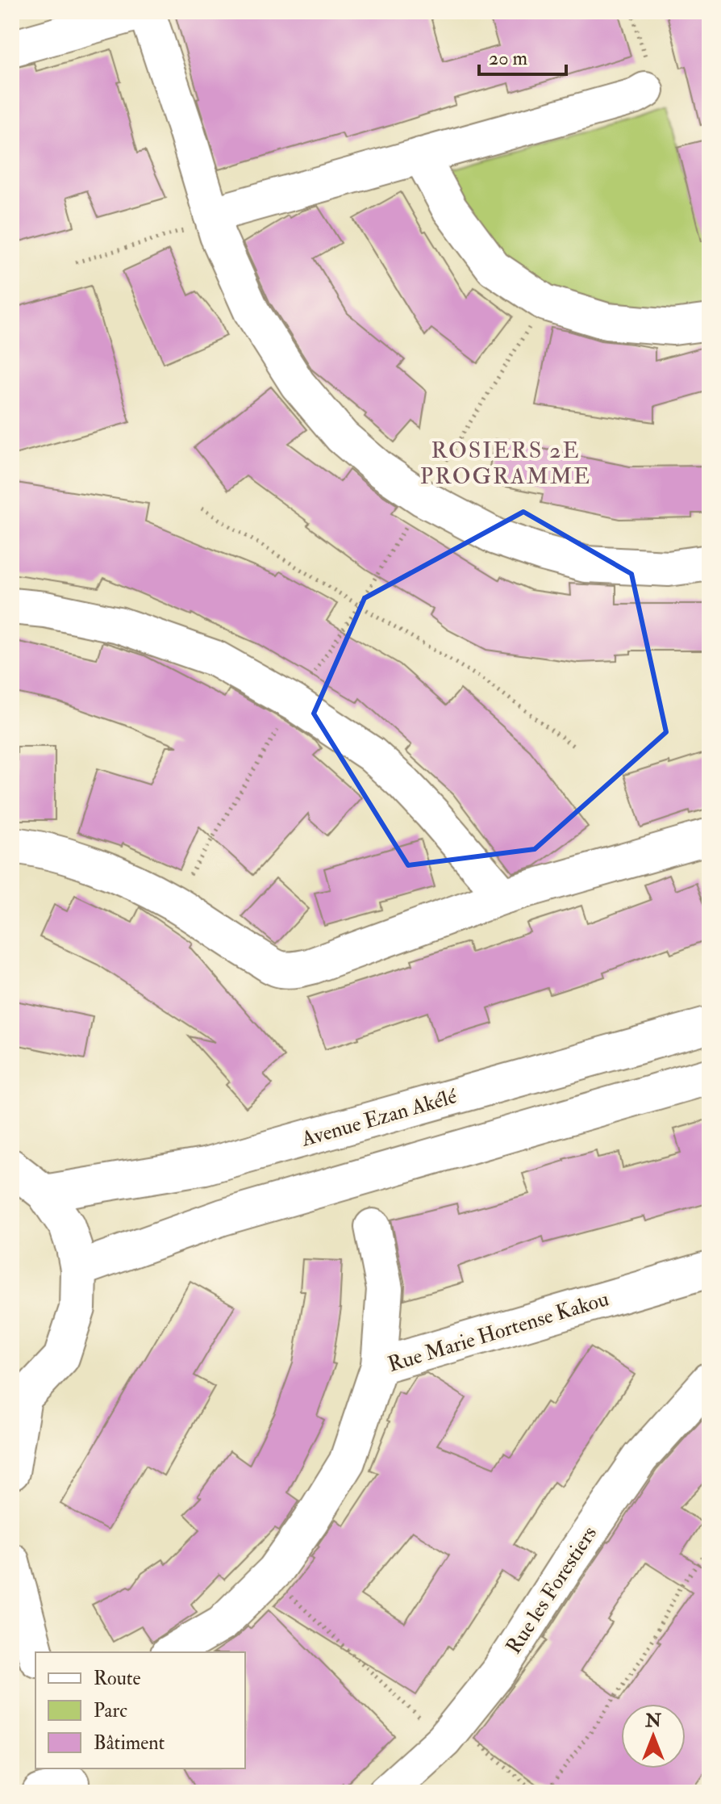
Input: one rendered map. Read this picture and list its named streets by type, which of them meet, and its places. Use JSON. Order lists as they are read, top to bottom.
{
  "streets": {
    "street": ["Avenue Ezan Akélé", "Rue Marie Hortense Kakou", "Rue les Forestiers"]
  },
  "districts": ["ROSIERS 2E PROGRAMME"],
  "legend": ["Route", "Parc", "Bâtiment"],
  "scale_bar": "20 m",
  "north": "top"
}
